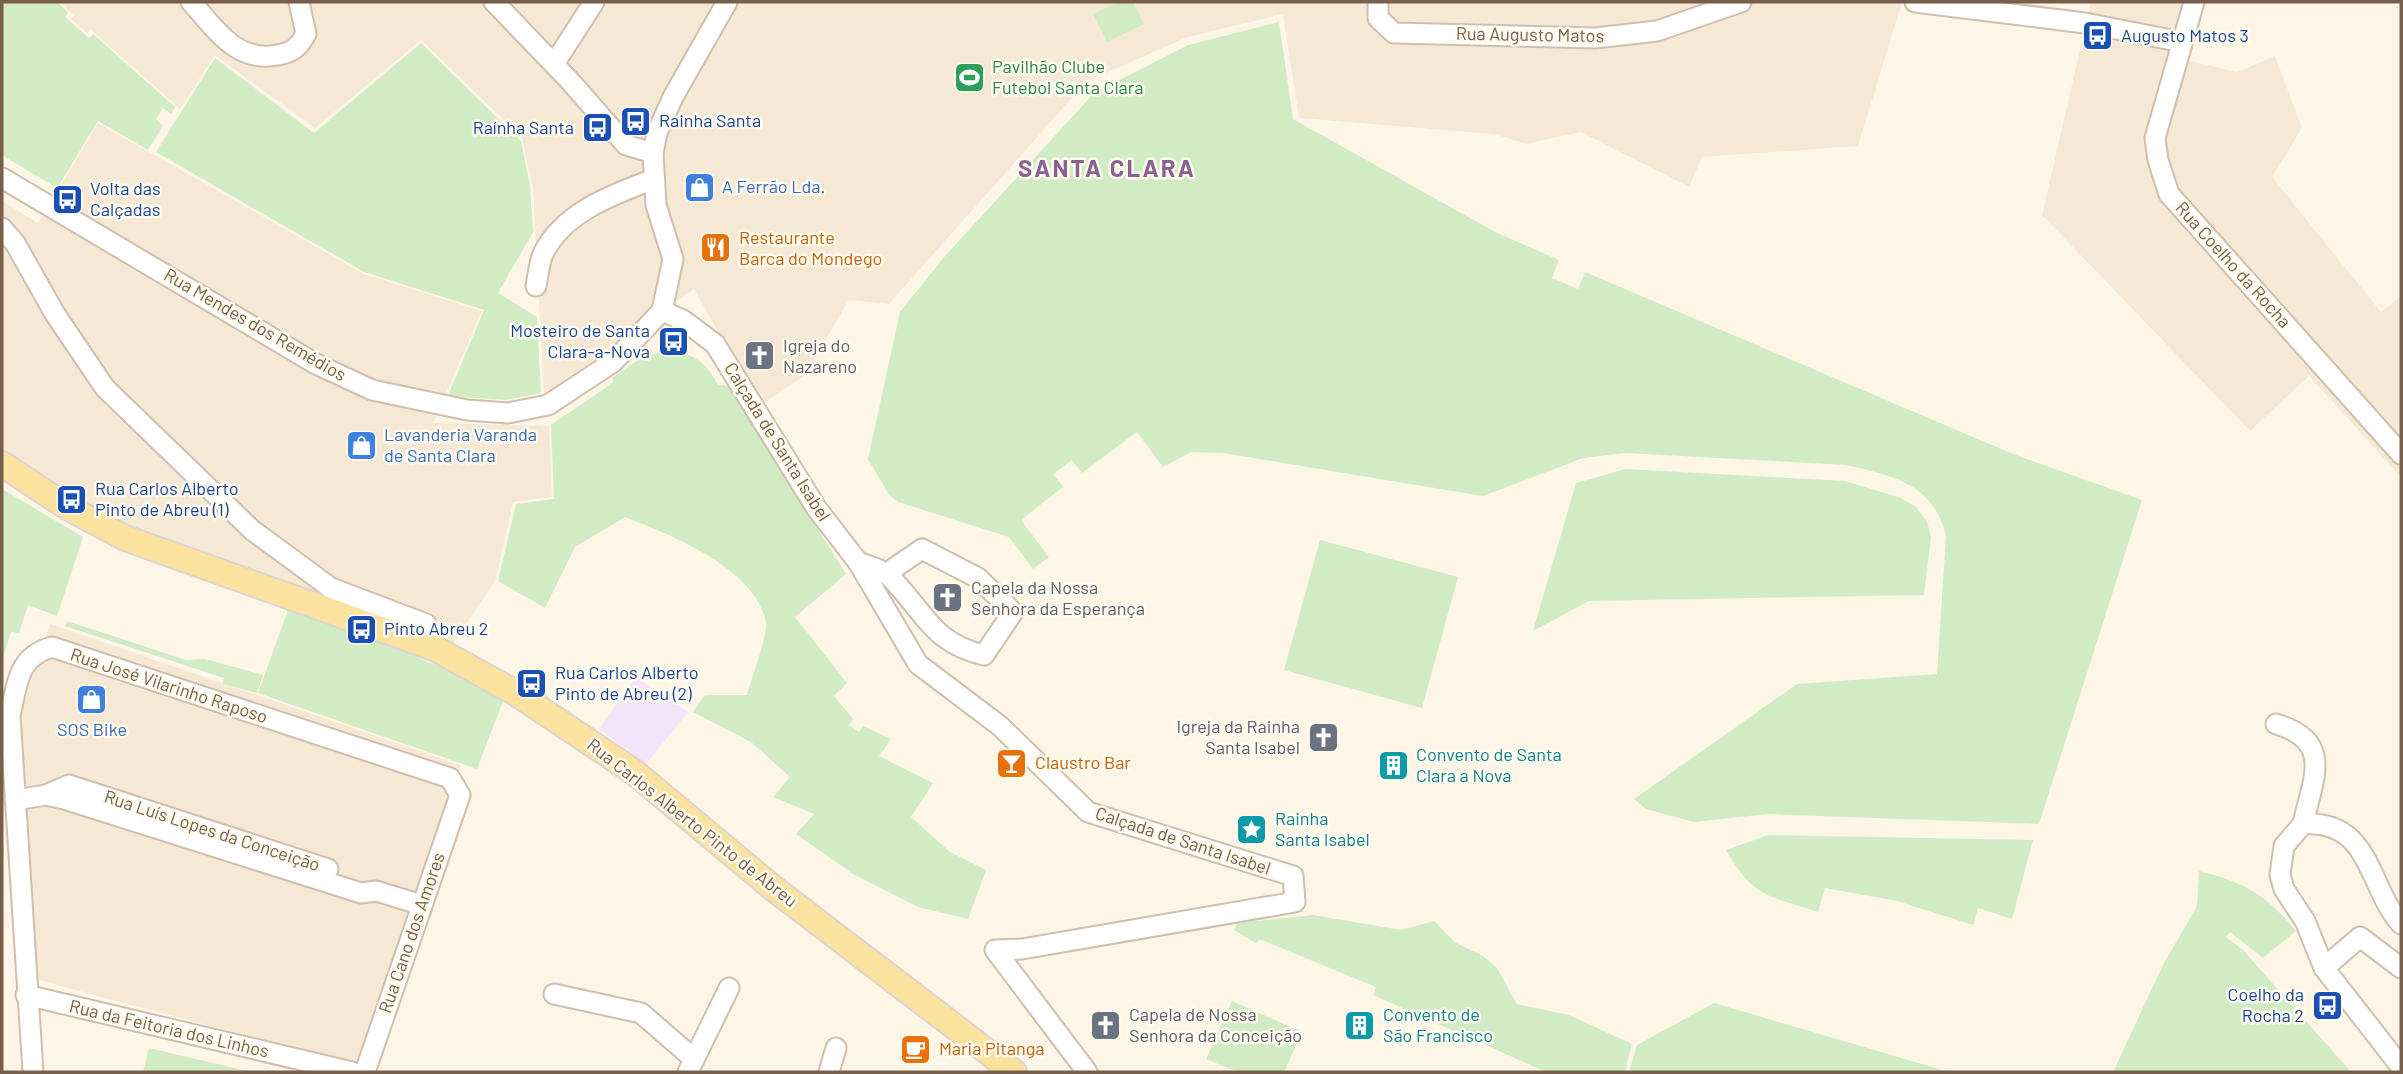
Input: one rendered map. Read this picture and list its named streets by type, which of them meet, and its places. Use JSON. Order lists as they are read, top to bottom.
{
  "streets": {
    "main road": ["Rua Carlos Alberto Pinto de Abreu"],
    "street": [
      "Rua Augusto Matos",
      "Rua Coelho da Rocha",
      "Rua Mendes dos Remédios",
      "Calçada de Santa Isabel",
      "Rua José Vilarinho Raposo",
      "Rua Luís Lopes da Conceição",
      "Rua Cano dos Amores",
      "Rua da Feitoria dos Linhos"
    ]
  },
  "crossings": [
    ["Rua Mendes dos Remédios", "Calçada de Santa Isabel"],
    ["Rua José Vilarinho Raposo", "Rua Luís Lopes da Conceição"],
    ["Rua José Vilarinho Raposo", "Rua Cano dos Amores"],
    ["Rua José Vilarinho Raposo", "Rua da Feitoria dos Linhos"],
    ["Rua Luís Lopes da Conceição", "Rua Cano dos Amores"]
  ],
  "districts": ["SANTA CLARA"],
  "places": {
    "bus stop": [
      "Augusto Matos 3",
      "Rainha Santa",
      "Raínha Santa",
      "Volta das Calçadas",
      "Mosteiro de Santa Clara-a-Nova",
      "Rua Carlos Alberto Pinto de Abreu (1)",
      "Pinto Abreu 2",
      "Rua Carlos Alberto Pinto de Abreu (2)",
      "Coelho da Rocha 2"
    ],
    "sports": ["Pavilhão Clube Futebol Santa Clara"],
    "shop": ["A Ferrão Lda.", "Lavanderia Varanda de Santa Clara", "SOS Bike"],
    "restaurant": ["Restaurante Barca do Mondego"],
    "church": [
      "Igreja do Nazareno",
      "Capela da Nossa Senhora da Esperança",
      "Igreja da Rainha Santa Isabel",
      "Capela de Nossa Senhora da Conceição"
    ],
    "bar": ["Claustro Bar"],
    "building": ["Convento de Santa Clara a Nova", "Convento de São Francisco"],
    "place": ["Rainha Santa Isabel"],
    "cafe": ["Maria Pitanga"]
  }
}
